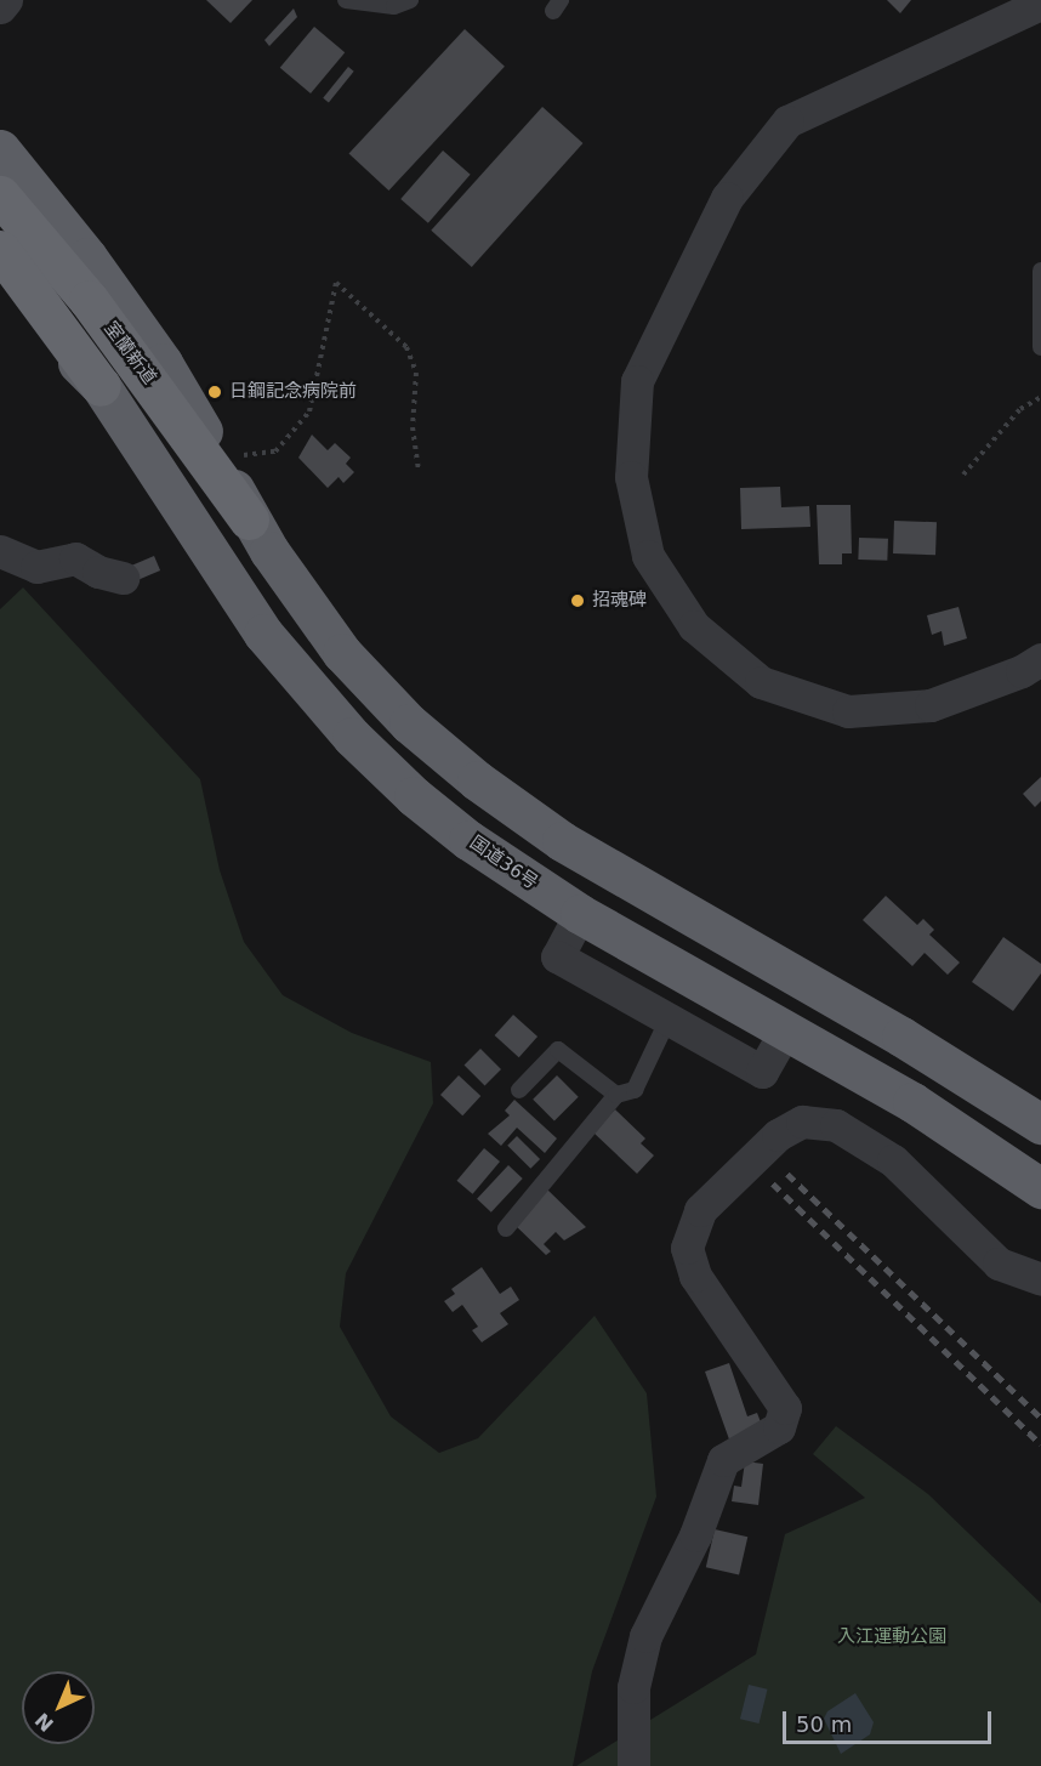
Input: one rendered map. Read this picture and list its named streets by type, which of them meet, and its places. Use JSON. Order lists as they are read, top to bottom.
{
  "streets": {
    "highway": ["室蘭新道", "国道36号"]
  },
  "parks": ["入江運動公園"],
  "places": ["日鋼記念病院前", "招魂碑"],
  "scale_bar": "50 m",
  "north": "bottom left"
}
